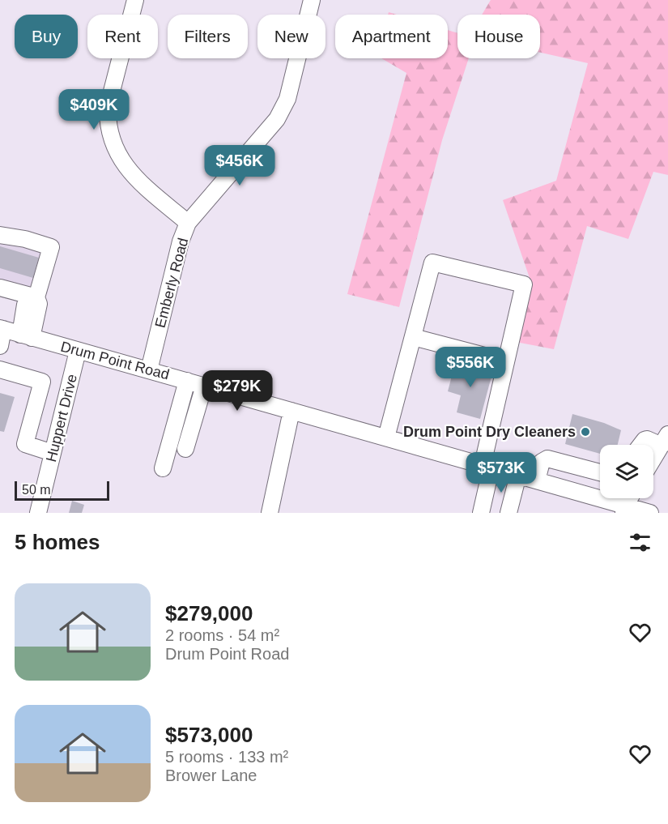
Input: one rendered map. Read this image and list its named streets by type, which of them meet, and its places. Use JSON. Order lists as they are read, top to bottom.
{
  "streets": {
    "street": ["Emberly Road", "Drum Point Road", "Huppert Drive"]
  },
  "crossings": [
    ["Emberly Road", "Drum Point Road"],
    ["Drum Point Road", "Huppert Drive"]
  ],
  "places": ["Drum Point Dry Cleaners"],
  "scale_bar": "50 m",
  "page": {
    "chip": [
      "Buy",
      "Rent",
      "Filters",
      "New",
      "Apartment",
      "House"
    ],
    "price": [
      "$409K",
      "$456K",
      "$556K",
      "$279K",
      "$573K"
    ],
    "scale": "50 m",
    "heading": "5 homes",
    "list": [
      {
        "name": "$279,000",
        "note": "2 rooms · 54 m² · Drum Point Road"
      },
      {
        "name": "$573,000",
        "note": "5 rooms · 133 m² · Brower Lane"
      }
    ]
  }
}
